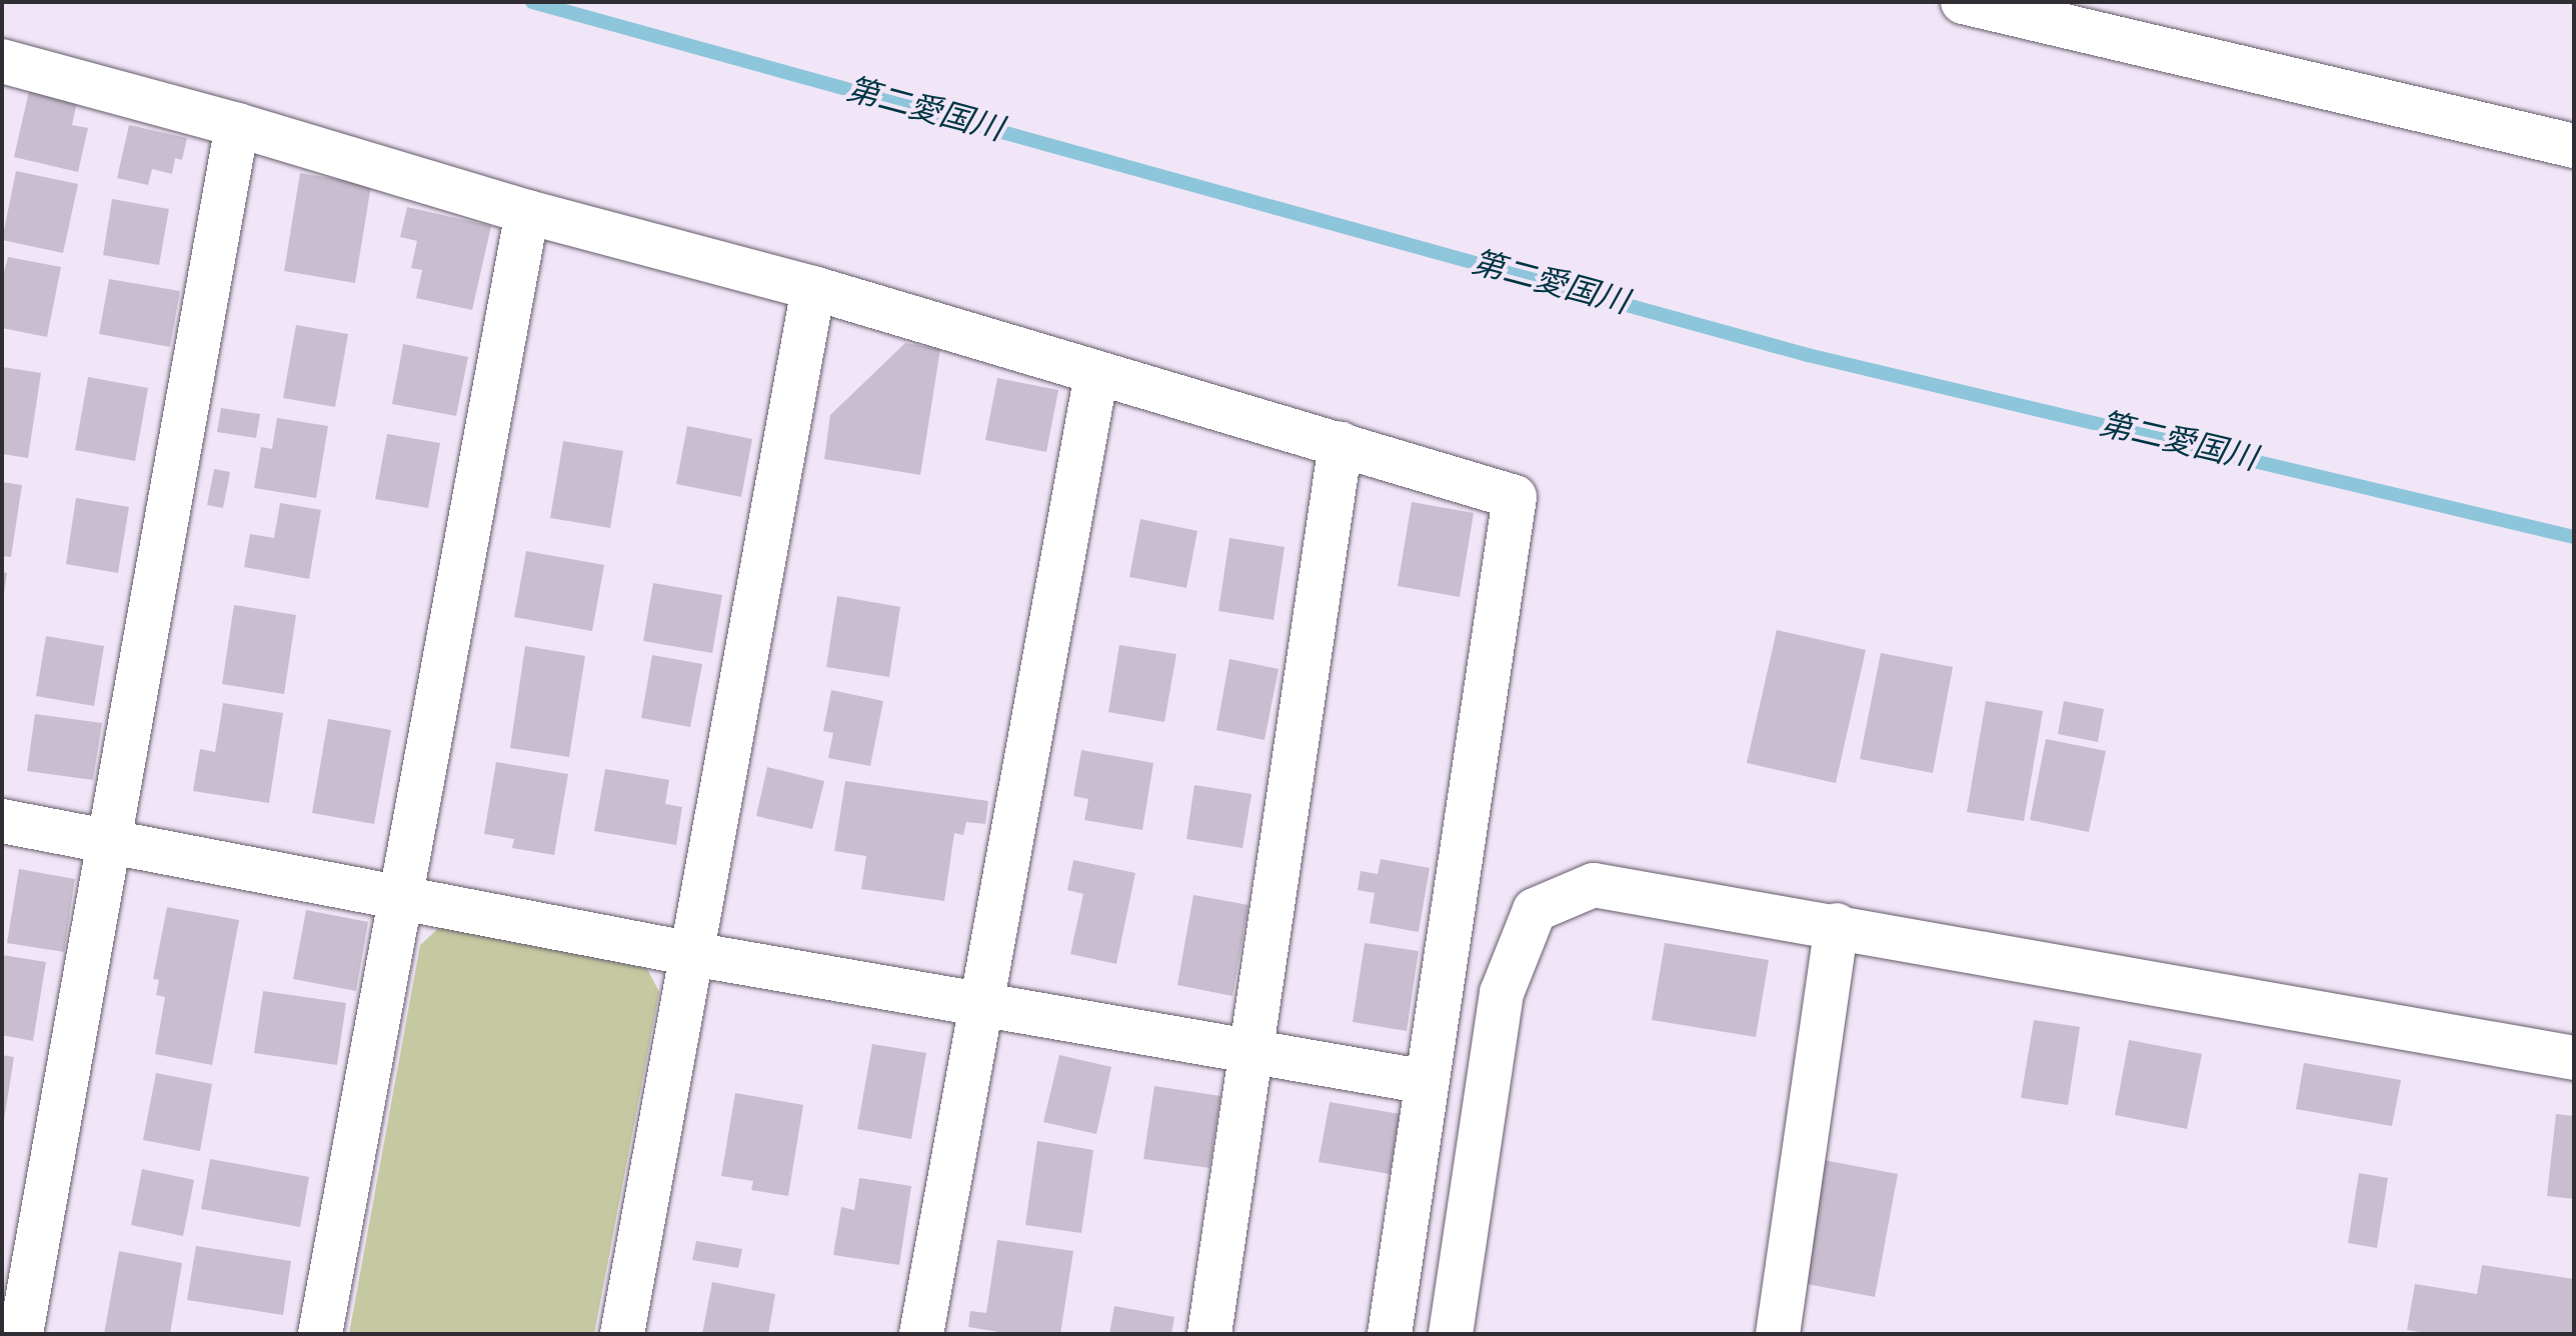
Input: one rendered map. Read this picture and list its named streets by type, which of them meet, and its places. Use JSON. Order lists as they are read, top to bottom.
{
  "water": ["第二愛国川"]
}
